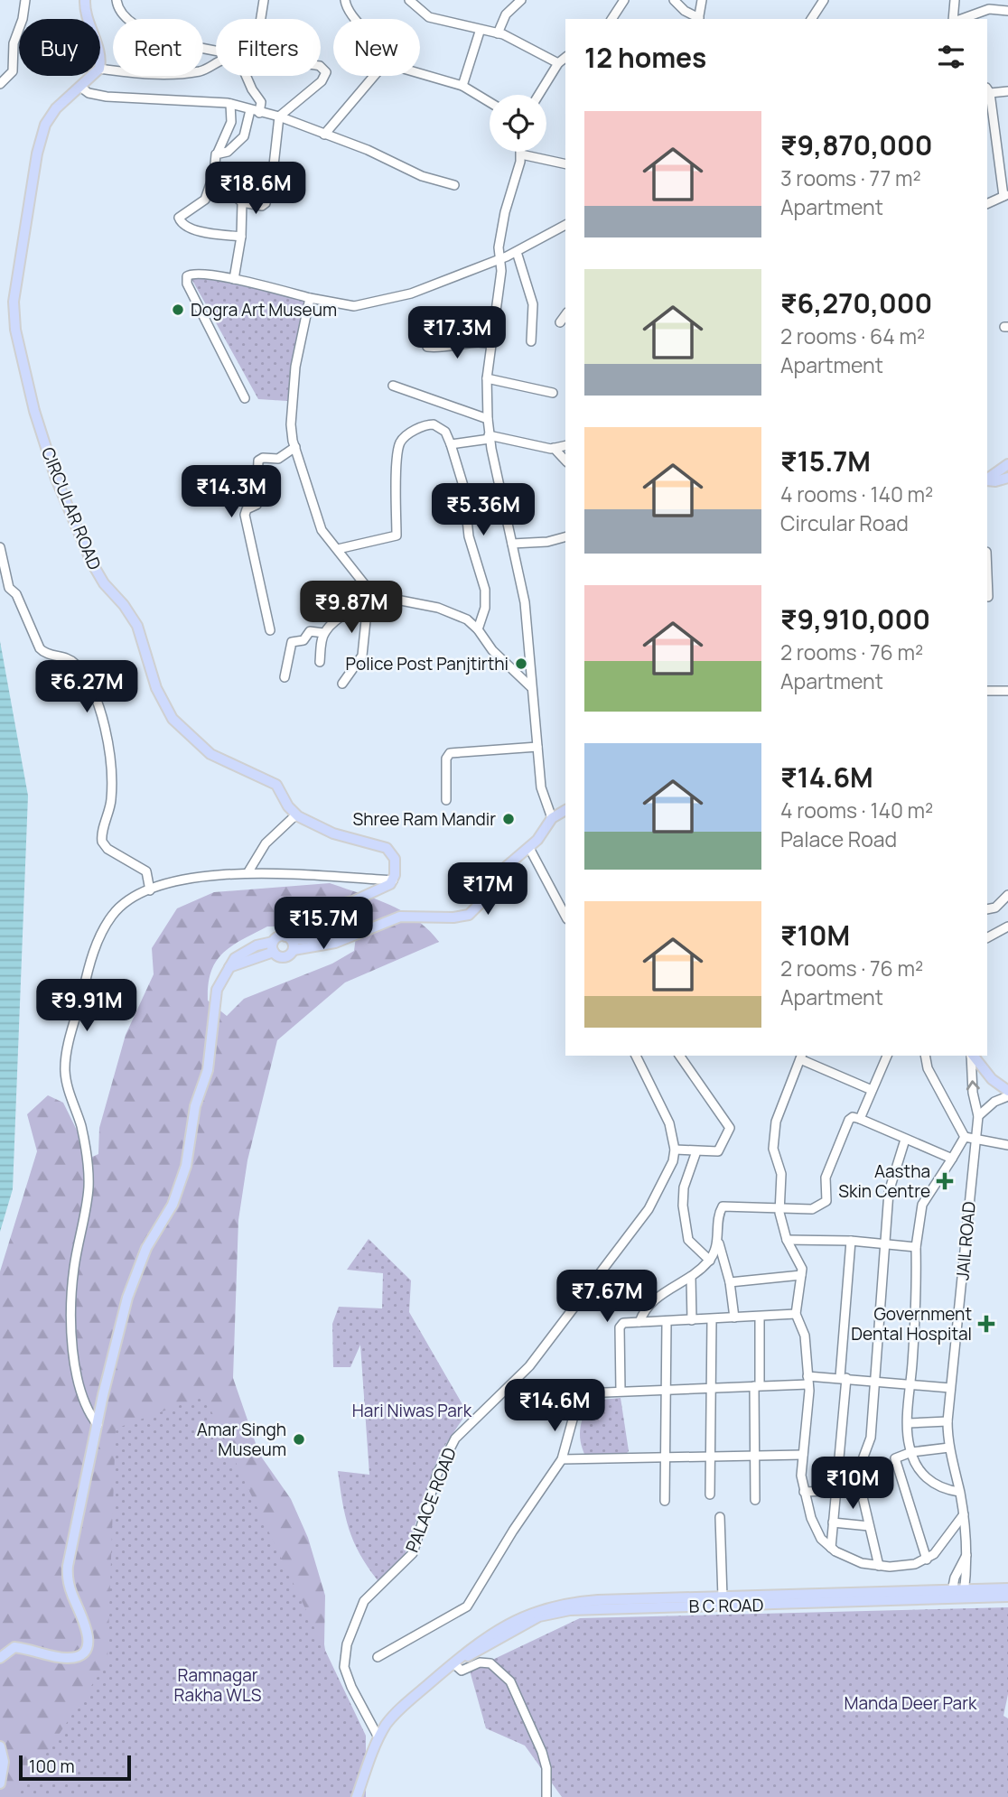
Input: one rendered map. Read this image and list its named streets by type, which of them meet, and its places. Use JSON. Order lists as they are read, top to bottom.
{
  "streets": {
    "main road": ["CIRCULAR ROAD", "B C ROAD"],
    "street": ["JAIL ROAD", "PALACE ROAD"]
  },
  "parks": ["Hari Niwas Park", "Ramnagar Rakha WLS", "Manda Deer Park"],
  "places": {
    "other": [
      "Dogra Art Museum",
      "Police Post Panjtirthi",
      "Shree Ram Mandir",
      "Amar Singh Museum"
    ],
    "health": ["Aastha Skin Centre", "Government Dental Hospital"]
  },
  "scale_bar": "100 m",
  "page": {
    "chip": [
      "Buy",
      "Rent",
      "Filters",
      "New"
    ],
    "heading": "12 homes",
    "list": [
      {
        "name": "₹9,870,000",
        "note": "3 rooms · 77 m² · Apartment"
      },
      {
        "name": "₹6,270,000",
        "note": "2 rooms · 64 m² · Apartment"
      },
      {
        "name": "₹15.7M",
        "note": "4 rooms · 140 m² · Circular Road"
      },
      {
        "name": "₹9,910,000",
        "note": "2 rooms · 76 m² · Apartment"
      },
      {
        "name": "₹14.6M",
        "note": "4 rooms · 140 m² · Palace Road"
      },
      {
        "name": "₹10M",
        "note": "2 rooms · 76 m² · Apartment"
      }
    ],
    "price": [
      "₹18.6M",
      "₹17.3M",
      "₹14.3M",
      "₹5.36M",
      "₹9.87M",
      "₹6.27M",
      "₹17M",
      "₹15.7M",
      "₹9.91M",
      "₹7.67M",
      "₹14.6M",
      "₹10M"
    ],
    "scale": "100 m"
  }
}
